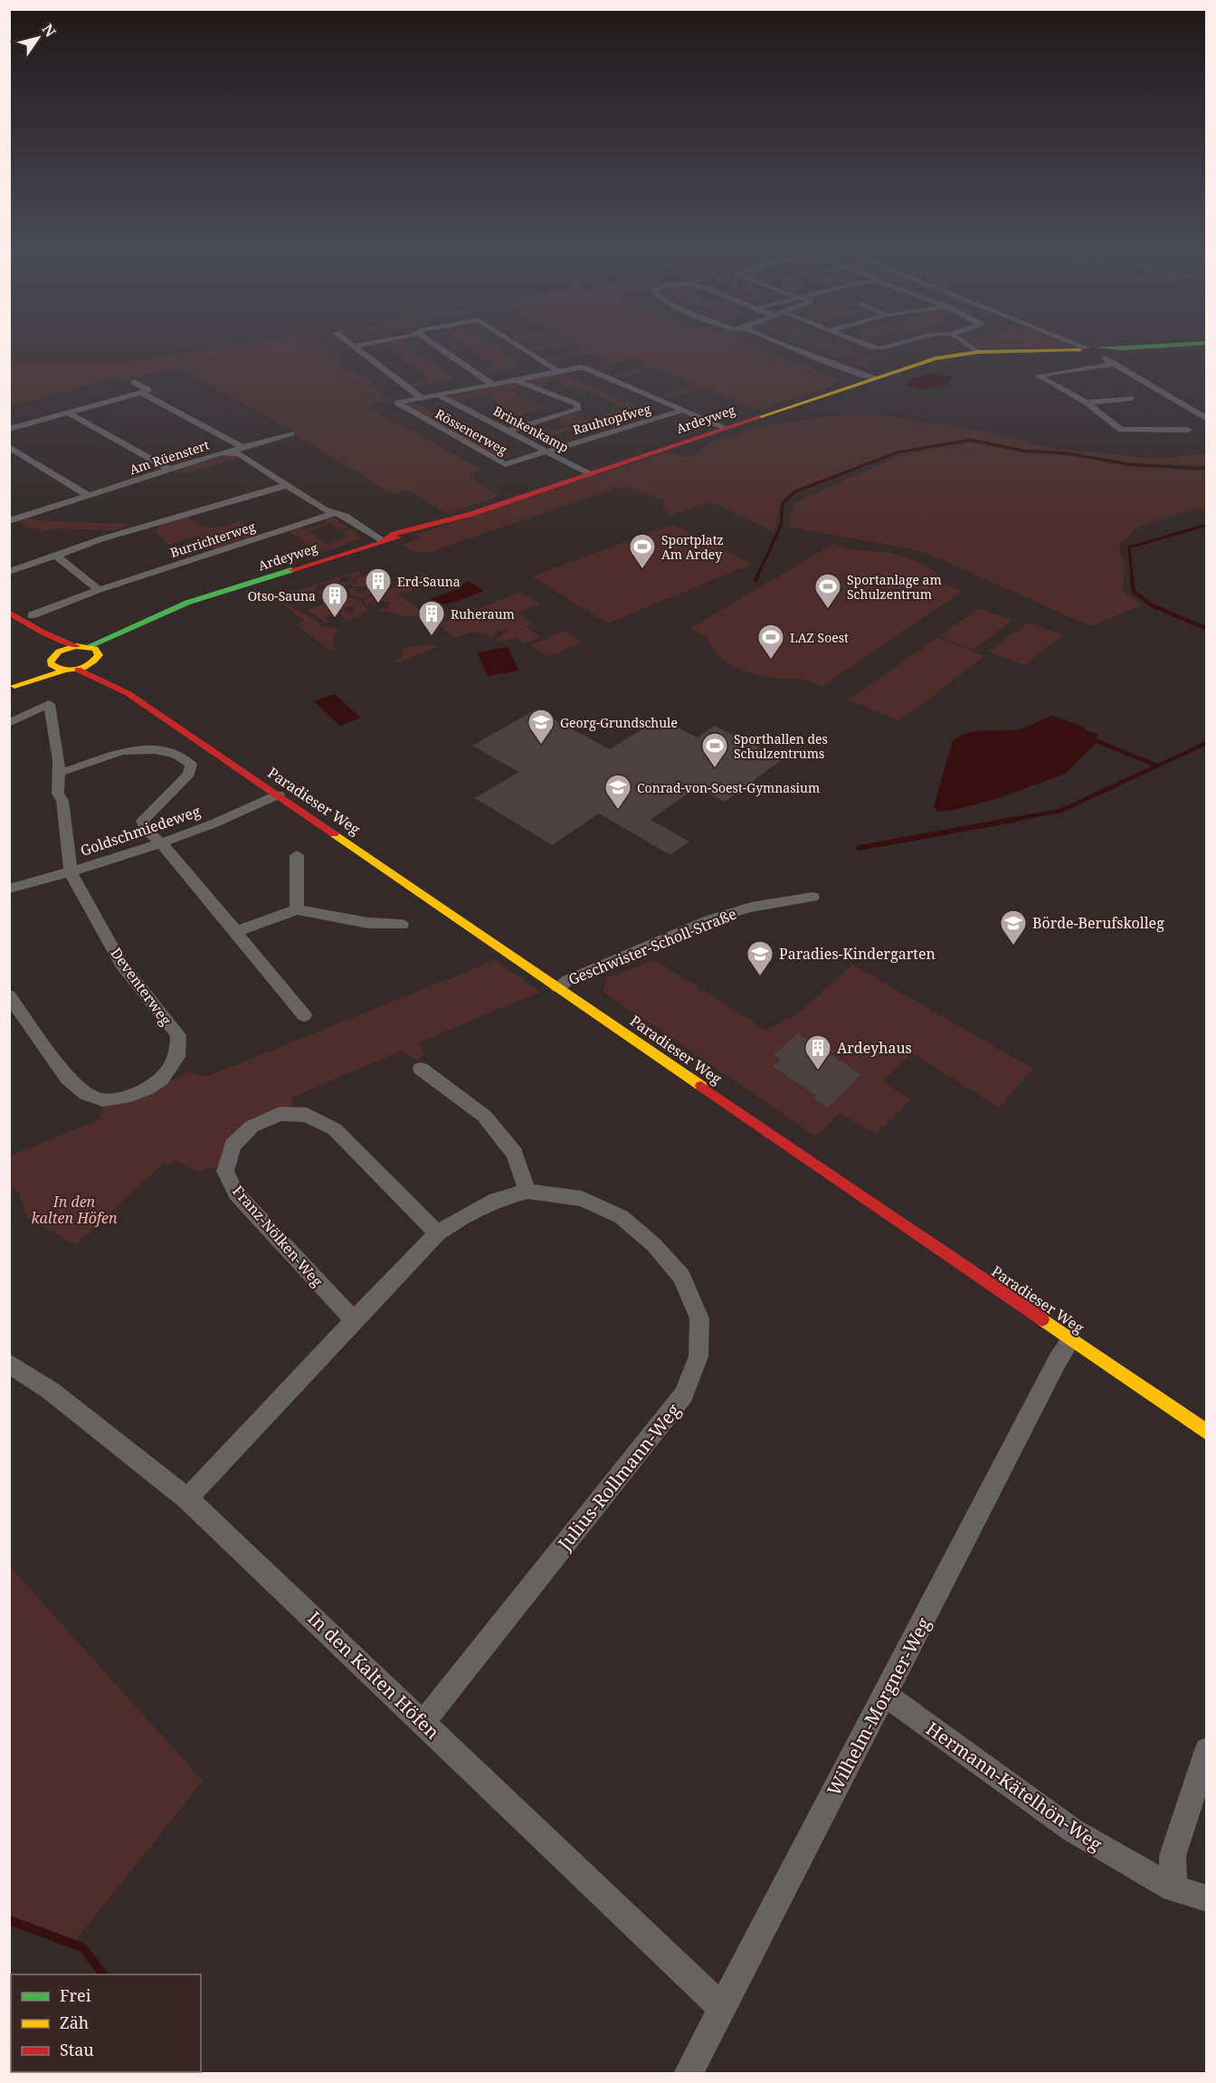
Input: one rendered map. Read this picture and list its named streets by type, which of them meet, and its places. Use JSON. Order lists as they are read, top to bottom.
{
  "streets": {
    "main road": ["Ardeyweg", "Paradieser Weg"],
    "street": [
      "Rauhtopfweg",
      "Brinkenkamp",
      "Rössenerweg",
      "Am Rüenstert",
      "Burrichterweg",
      "Goldschmiedeweg",
      "Geschwister-Scholl-Straße",
      "Deventerweg",
      "Franz-Nölken-Weg",
      "Julius-Rollmann-Weg",
      "In den Kalten Höfen",
      "Wilhelm-Morgner-Weg",
      "Hermann-Kätelhön-Weg"
    ]
  },
  "crossings": [
    ["Rauhtopfweg", "Brinkenkamp"],
    ["Rauhtopfweg", "Rössenerweg"],
    ["Ardeyweg", "Brinkenkamp"],
    ["Ardeyweg", "Am Rüenstert"],
    ["Ardeyweg", "Paradieser Weg"],
    ["Brinkenkamp", "Rössenerweg"],
    ["Am Rüenstert", "Burrichterweg"],
    ["Paradieser Weg", "Goldschmiedeweg"],
    ["Paradieser Weg", "Geschwister-Scholl-Straße"],
    ["Paradieser Weg", "Wilhelm-Morgner-Weg"],
    ["Goldschmiedeweg", "Deventerweg"],
    ["Franz-Nölken-Weg", "Julius-Rollmann-Weg"],
    ["Julius-Rollmann-Weg", "In den Kalten Höfen"],
    ["In den Kalten Höfen", "Wilhelm-Morgner-Weg"],
    ["Wilhelm-Morgner-Weg", "Hermann-Kätelhön-Weg"]
  ],
  "parks": ["In den kalten Höfen"],
  "places": {
    "sports": [
      "Sportplatz Am Ardey",
      "Sportanlage am Schulzentrum",
      "LAZ Soest",
      "Sporthallen des Schulzentrums"
    ],
    "building": [
      "Erd-Sauna",
      "Otso-Sauna",
      "Ruheraum",
      "Ardeyhaus"
    ],
    "school or university": [
      "Georg-Grundschule",
      "Conrad-von-Soest-Gymnasium",
      "Börde-Berufskolleg",
      "Paradies-Kindergarten"
    ]
  },
  "legend": ["Frei", "Zäh", "Stau"],
  "north": "top right"
}
